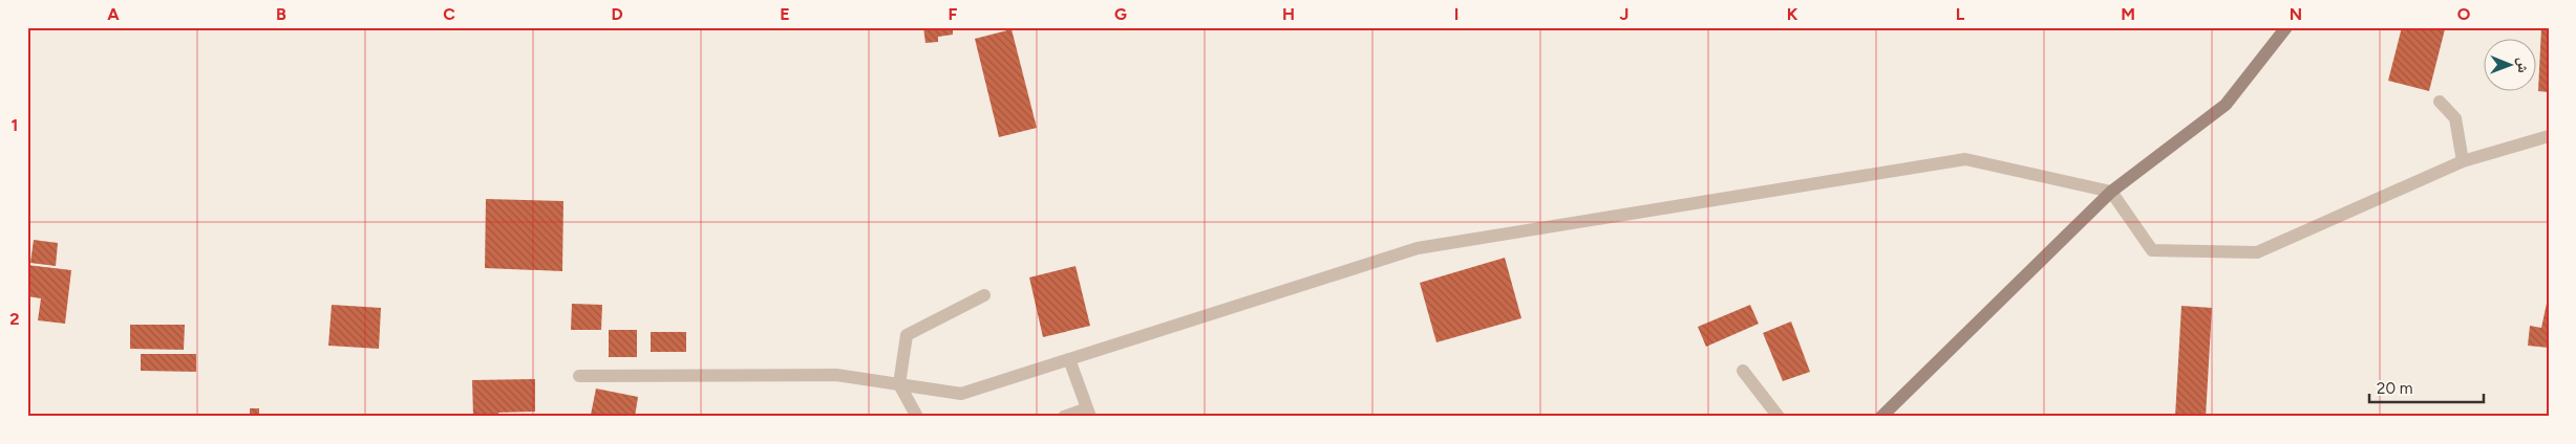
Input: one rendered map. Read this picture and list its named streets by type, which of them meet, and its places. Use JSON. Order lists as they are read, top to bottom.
{
  "scale_bar": "20 m",
  "north": "right",
  "grid": {
    "columns": [
      "A",
      "B",
      "C",
      "D",
      "E",
      "F",
      "G",
      "H",
      "I",
      "J",
      "K",
      "L",
      "M",
      "N",
      "O"
    ],
    "rows": ["1", "2"]
  }
}
